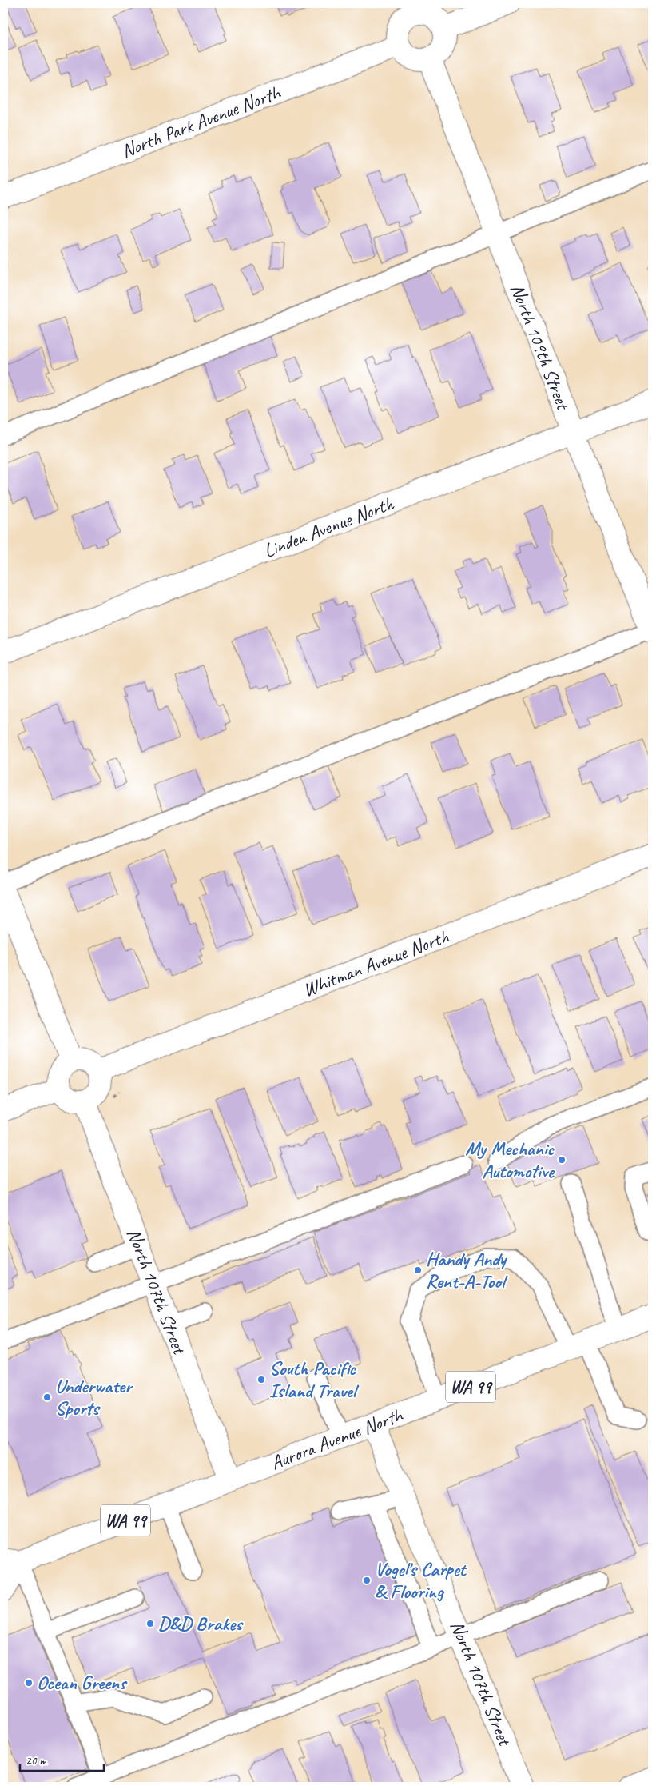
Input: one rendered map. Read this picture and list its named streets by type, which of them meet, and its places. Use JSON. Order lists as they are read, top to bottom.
{
  "streets": {
    "main road": [
      "North Park Avenue North",
      "North 109th Street",
      "Linden Avenue North",
      "Whitman Avenue North",
      "North 107th Street",
      "WA 99",
      "Aurora Avenue North"
    ]
  },
  "crossings": [
    ["North Park Avenue North", "North 109th Street"],
    ["North 109th Street", "Linden Avenue North"],
    ["Whitman Avenue North", "North 107th Street"],
    ["North 107th Street", "Aurora Avenue North"]
  ],
  "places": [
    "My Mechanic Automotive",
    "Handy Andy Rent-A-Tool",
    "South Pacific Island Travel",
    "Underwater Sports",
    "Vogel's Carpet & Flooring",
    "D&D Brakes",
    "Ocean Greens"
  ],
  "scale_bar": "20 m"
}
